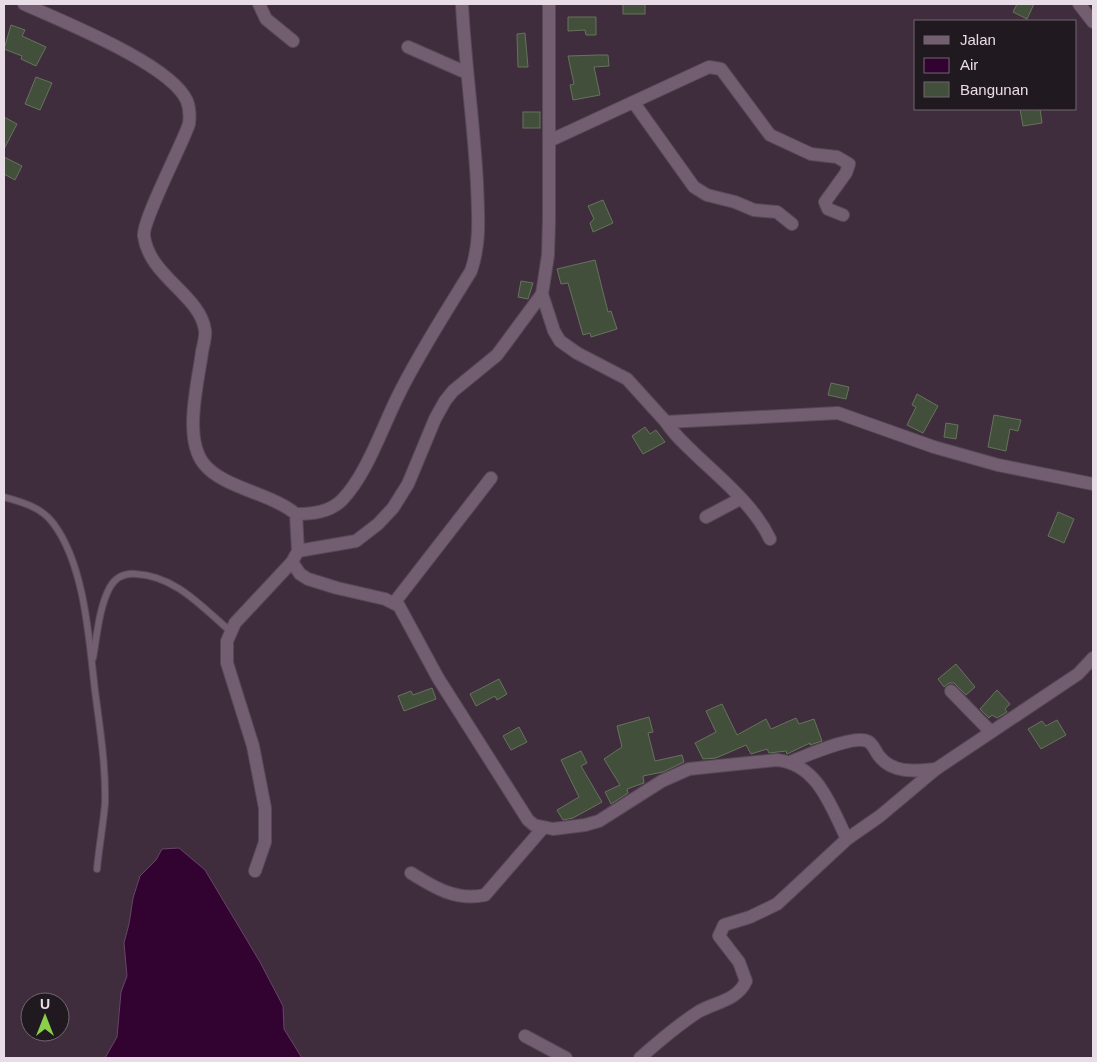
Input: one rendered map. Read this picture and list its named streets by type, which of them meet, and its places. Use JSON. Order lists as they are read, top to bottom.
{
  "legend": ["Jalan", "Air", "Bangunan"],
  "north": "top"
}
